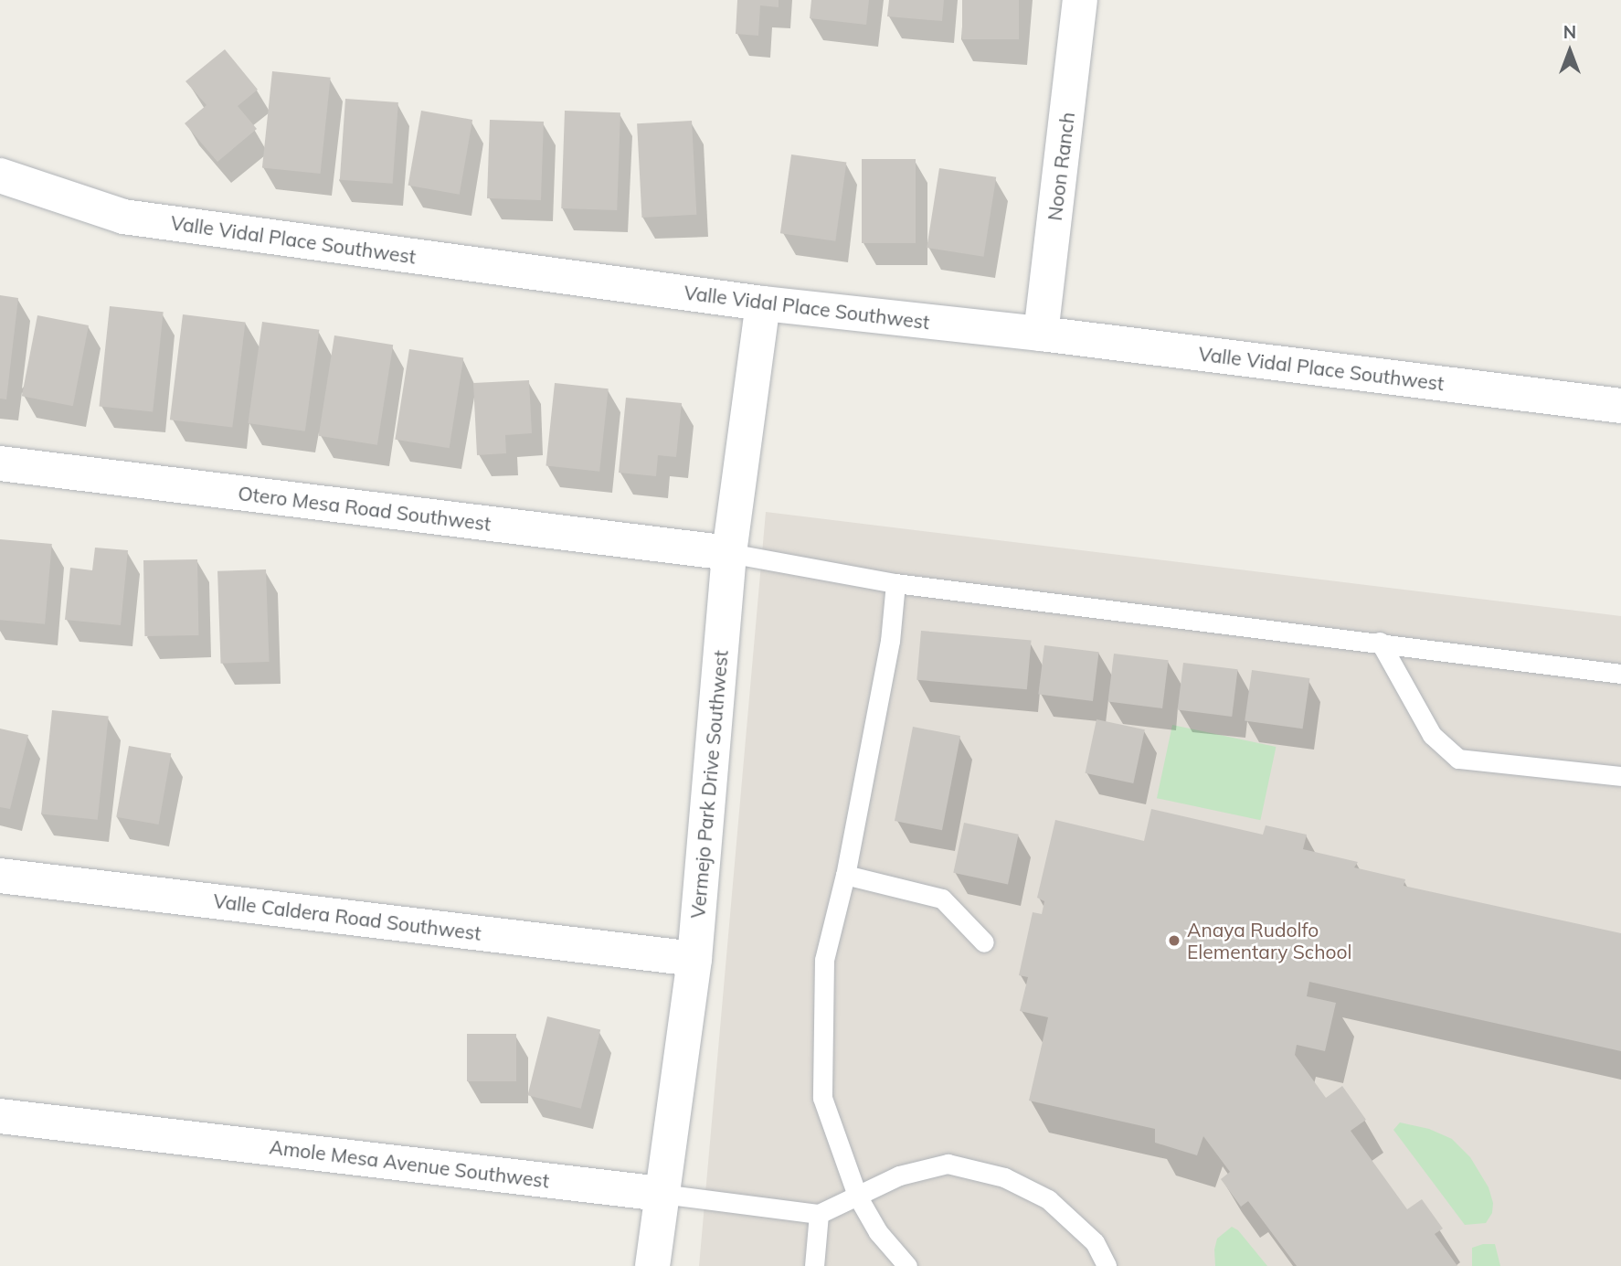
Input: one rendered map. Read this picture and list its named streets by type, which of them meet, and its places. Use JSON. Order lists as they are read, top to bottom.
{
  "streets": {
    "street": [
      "Noon Ranch",
      "Valle Vidal Place Southwest",
      "Otero Mesa Road Southwest",
      "Vermejo Park Drive Southwest",
      "Valle Caldera Road Southwest",
      "Amole Mesa Avenue Southwest"
    ]
  },
  "crossings": [
    ["Noon Ranch", "Valle Vidal Place Southwest"],
    ["Valle Vidal Place Southwest", "Vermejo Park Drive Southwest"],
    ["Otero Mesa Road Southwest", "Vermejo Park Drive Southwest"],
    ["Vermejo Park Drive Southwest", "Valle Caldera Road Southwest"],
    ["Vermejo Park Drive Southwest", "Amole Mesa Avenue Southwest"]
  ],
  "places": ["Anaya Rudolfo Elementary School"],
  "north": "top"
}
